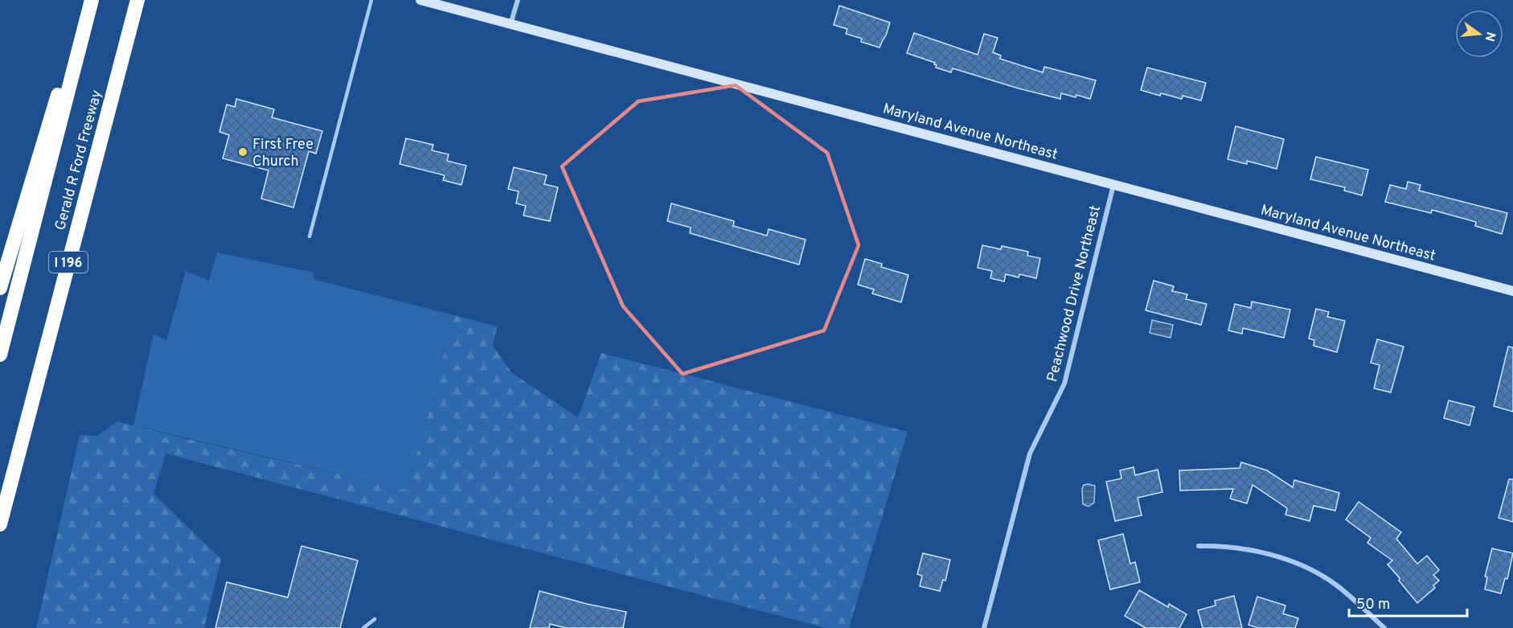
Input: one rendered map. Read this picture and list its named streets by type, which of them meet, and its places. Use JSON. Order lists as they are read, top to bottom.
{
  "streets": {
    "highway": ["Gerald R Ford Freeway", "I 196"],
    "street": ["Maryland Avenue Northeast", "Peachwood Drive Northeast"]
  },
  "crossings": [
    ["Maryland Avenue Northeast", "Peachwood Drive Northeast"]
  ],
  "places": ["First Free Church"],
  "scale_bar": "50 m",
  "north": "right"
}
